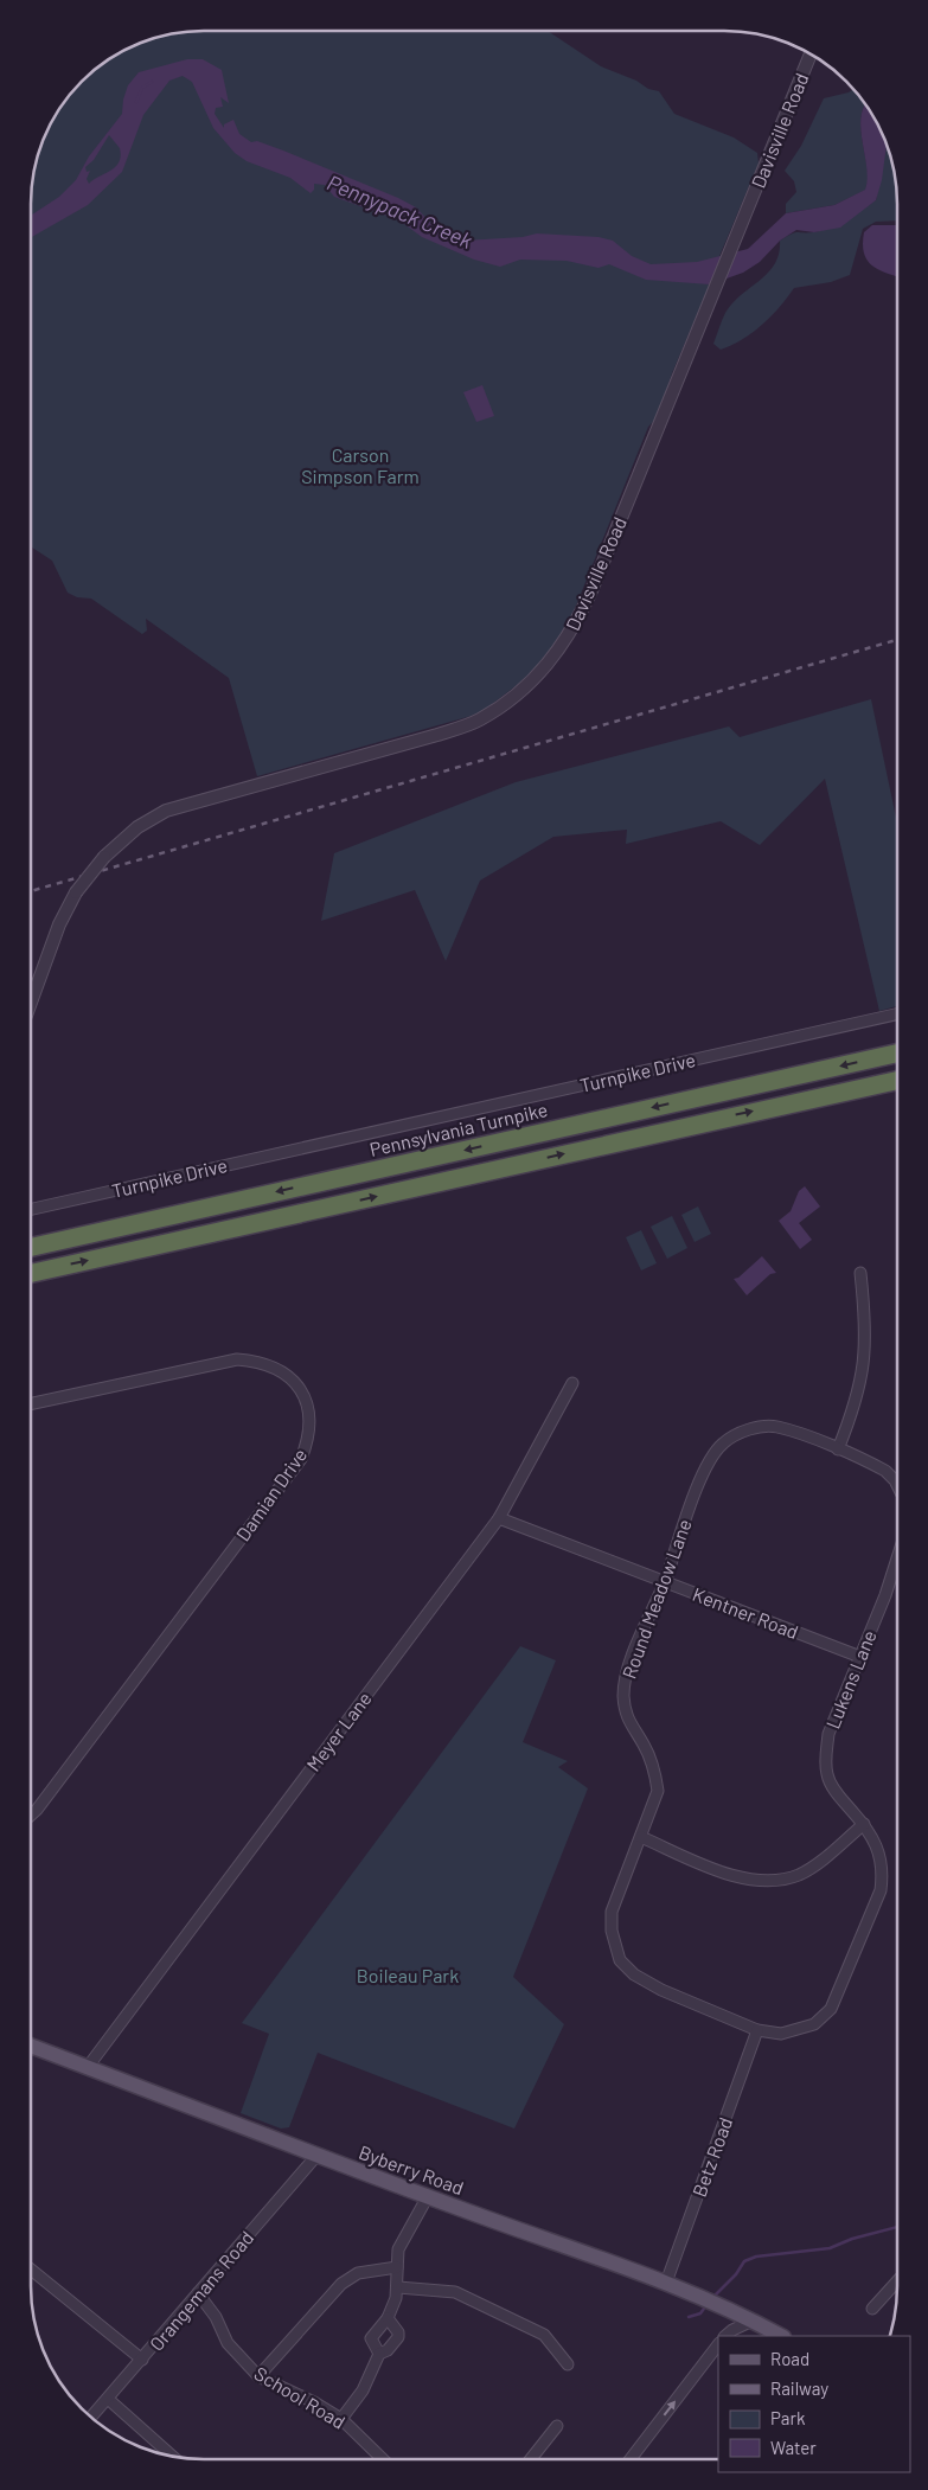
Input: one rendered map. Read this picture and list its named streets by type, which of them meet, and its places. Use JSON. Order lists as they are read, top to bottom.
{
  "streets": {
    "highway": ["Pennsylvania Turnpike"],
    "main road": ["Byberry Road"],
    "street": [
      "Davisville Road",
      "Turnpike Drive",
      "Damian Drive",
      "Round Meadow Lane",
      "Kentner Road",
      "Lukens Lane",
      "Meyer Lane",
      "Betz Road",
      "Orangemans Road",
      "School Road"
    ]
  },
  "crossings": [
    ["Round Meadow Lane", "Kentner Road"],
    ["Round Meadow Lane", "Lukens Lane"],
    ["Round Meadow Lane", "Betz Road"],
    ["Kentner Road", "Lukens Lane"],
    ["Kentner Road", "Meyer Lane"],
    ["Lukens Lane", "Betz Road"],
    ["Meyer Lane", "Byberry Road"],
    ["Betz Road", "Byberry Road"],
    ["Byberry Road", "Orangemans Road"],
    ["Orangemans Road", "School Road"]
  ],
  "water": ["Pennypack Creek"],
  "parks": ["Carson Simpson Farm", "Boileau Park"],
  "legend": [
    "Road",
    "Railway",
    "Park",
    "Water"
  ]
}
